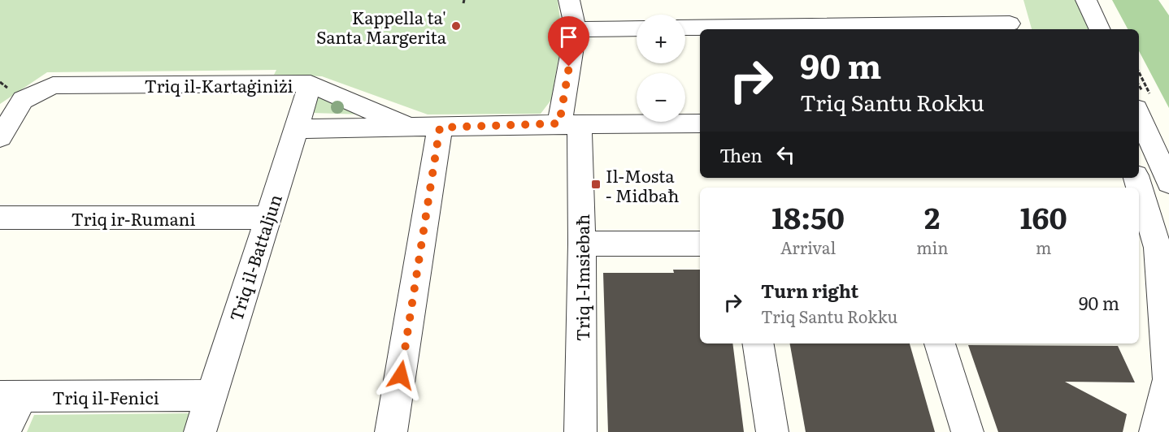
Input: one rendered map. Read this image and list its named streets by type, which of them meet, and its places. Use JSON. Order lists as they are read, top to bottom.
{
  "streets": {
    "street": [
      "Triq il-Kartaġiniżi",
      "Triq ir-Rumani",
      "Triq il-Battaljun",
      "Triq l-Imsiebaħ",
      "Triq il-Fenici"
    ]
  },
  "crossings": [
    ["Triq il-Kartaġiniżi", "Triq il-Battaljun"],
    ["Triq ir-Rumani", "Triq il-Battaljun"],
    ["Triq il-Battaljun", "Triq il-Fenici"]
  ],
  "places": {
    "other": ["Kappella ta' Santa Margerita"],
    "transit": ["Il-Mosta - Midbaħ"]
  },
  "page": {
    "map_buttons": ["+", "−"],
    "turn": ["90 m", "Triq Santu Rokku"],
    "then": "Then",
    "eta": [
      "18:50",
      "Arrival",
      "2",
      "min",
      "160",
      "m"
    ],
    "list": [
      {
        "name": "Turn right",
        "note": "Triq Santu Rokku",
        "value": "90 m"
      }
    ]
  }
}
